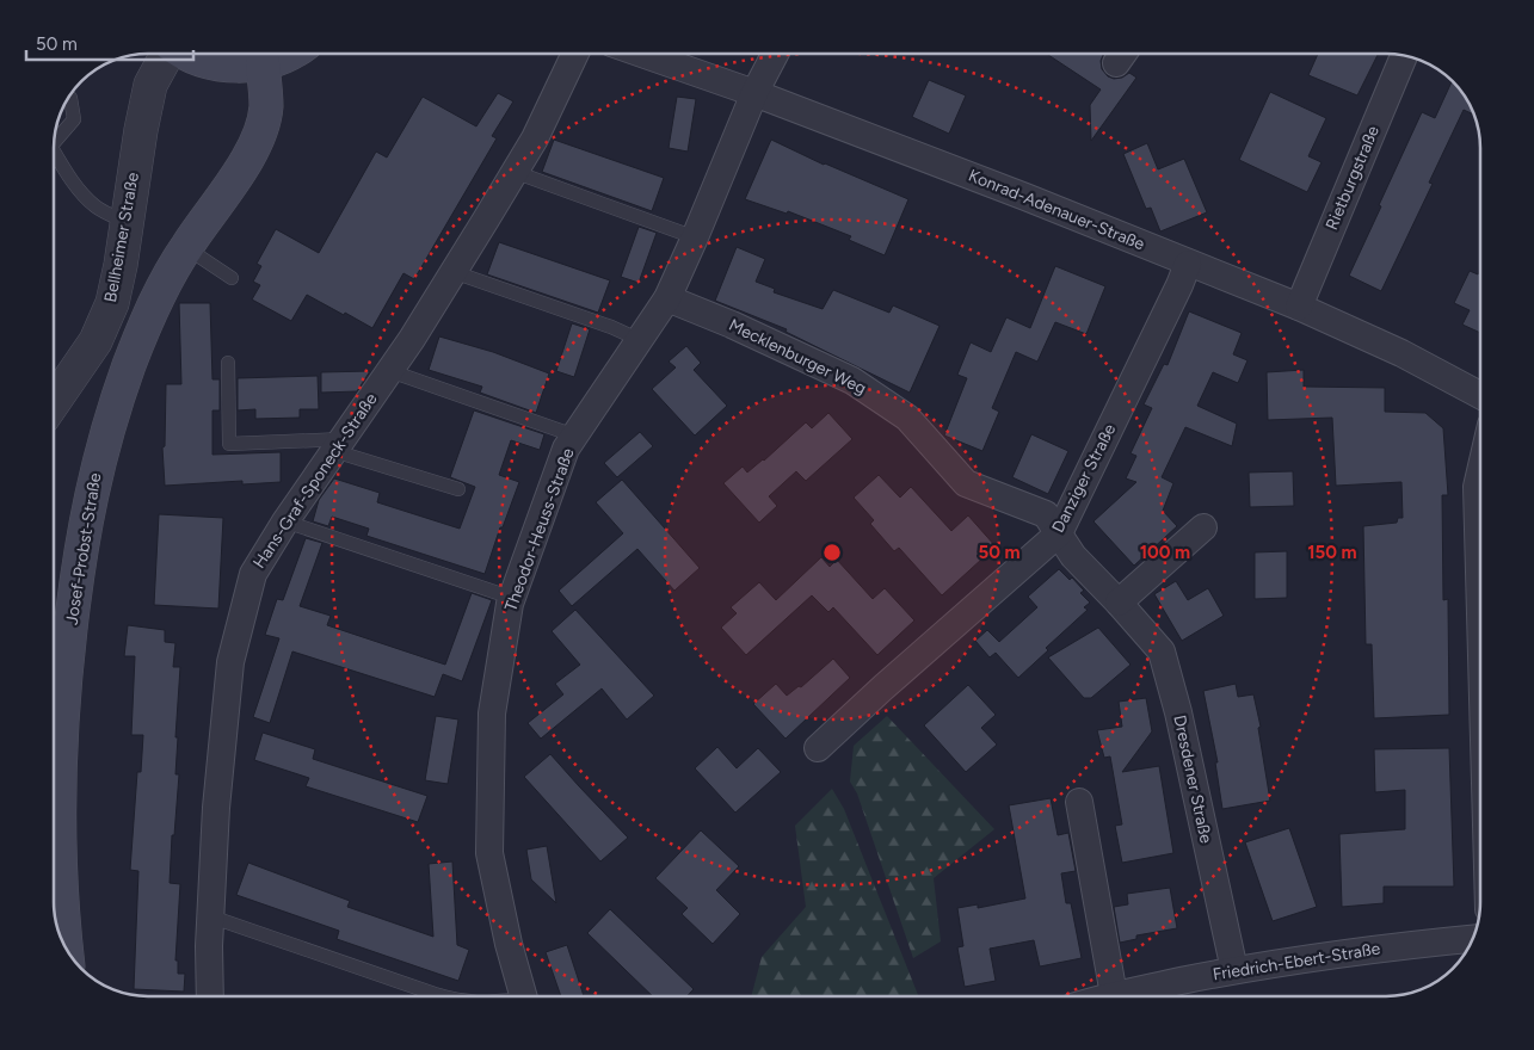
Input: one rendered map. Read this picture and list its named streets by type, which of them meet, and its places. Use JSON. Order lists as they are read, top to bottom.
{
  "streets": {
    "main road": ["Josef-Probst-Straße"],
    "street": [
      "Rietburgstraße",
      "Konrad-Adenauer-Straße",
      "Bellheimer Straße",
      "Mecklenburger Weg",
      "Danziger Straße",
      "Hans-Graf-Sponeck-Straße",
      "Theodor-Heuss-Straße",
      "Dresdener Straße",
      "Friedrich-Ebert-Straße"
    ]
  },
  "crossings": [
    ["Rietburgstraße", "Konrad-Adenauer-Straße"],
    ["Konrad-Adenauer-Straße", "Danziger Straße"],
    ["Konrad-Adenauer-Straße", "Theodor-Heuss-Straße"],
    ["Mecklenburger Weg", "Danziger Straße"],
    ["Mecklenburger Weg", "Theodor-Heuss-Straße"],
    ["Mecklenburger Weg", "Dresdener Straße"],
    ["Danziger Straße", "Dresdener Straße"],
    ["Dresdener Straße", "Friedrich-Ebert-Straße"]
  ],
  "scale_bar": "50 m",
  "rings": ["50 m", "100 m", "150 m"]
}
